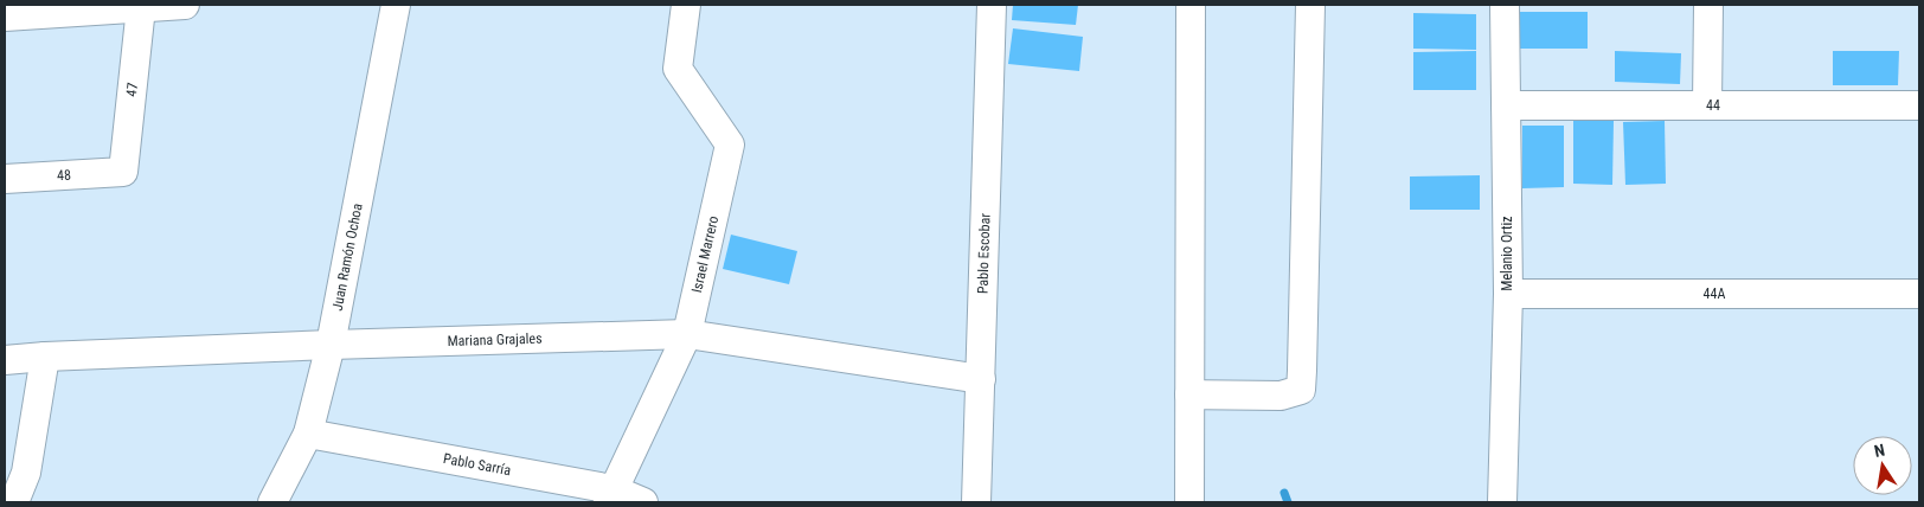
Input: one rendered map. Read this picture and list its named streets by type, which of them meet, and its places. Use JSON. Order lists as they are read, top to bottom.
{
  "streets": {
    "street": [
      "47",
      "44",
      "48",
      "Israel Marrero",
      "Pablo Escobar",
      "Melanio Ortiz",
      "Juan Ramón Ochoa",
      "44A",
      "Mariana Grajales",
      "Pablo Sarría"
    ]
  },
  "crossings": [
    ["47", "48"],
    ["44", "Melanio Ortiz"],
    ["Israel Marrero", "Mariana Grajales"],
    ["Israel Marrero", "Pablo Sarría"],
    ["Pablo Escobar", "Mariana Grajales"],
    ["Melanio Ortiz", "44A"],
    ["Juan Ramón Ochoa", "Mariana Grajales"],
    ["Juan Ramón Ochoa", "Pablo Sarría"]
  ],
  "north": "top"
}
